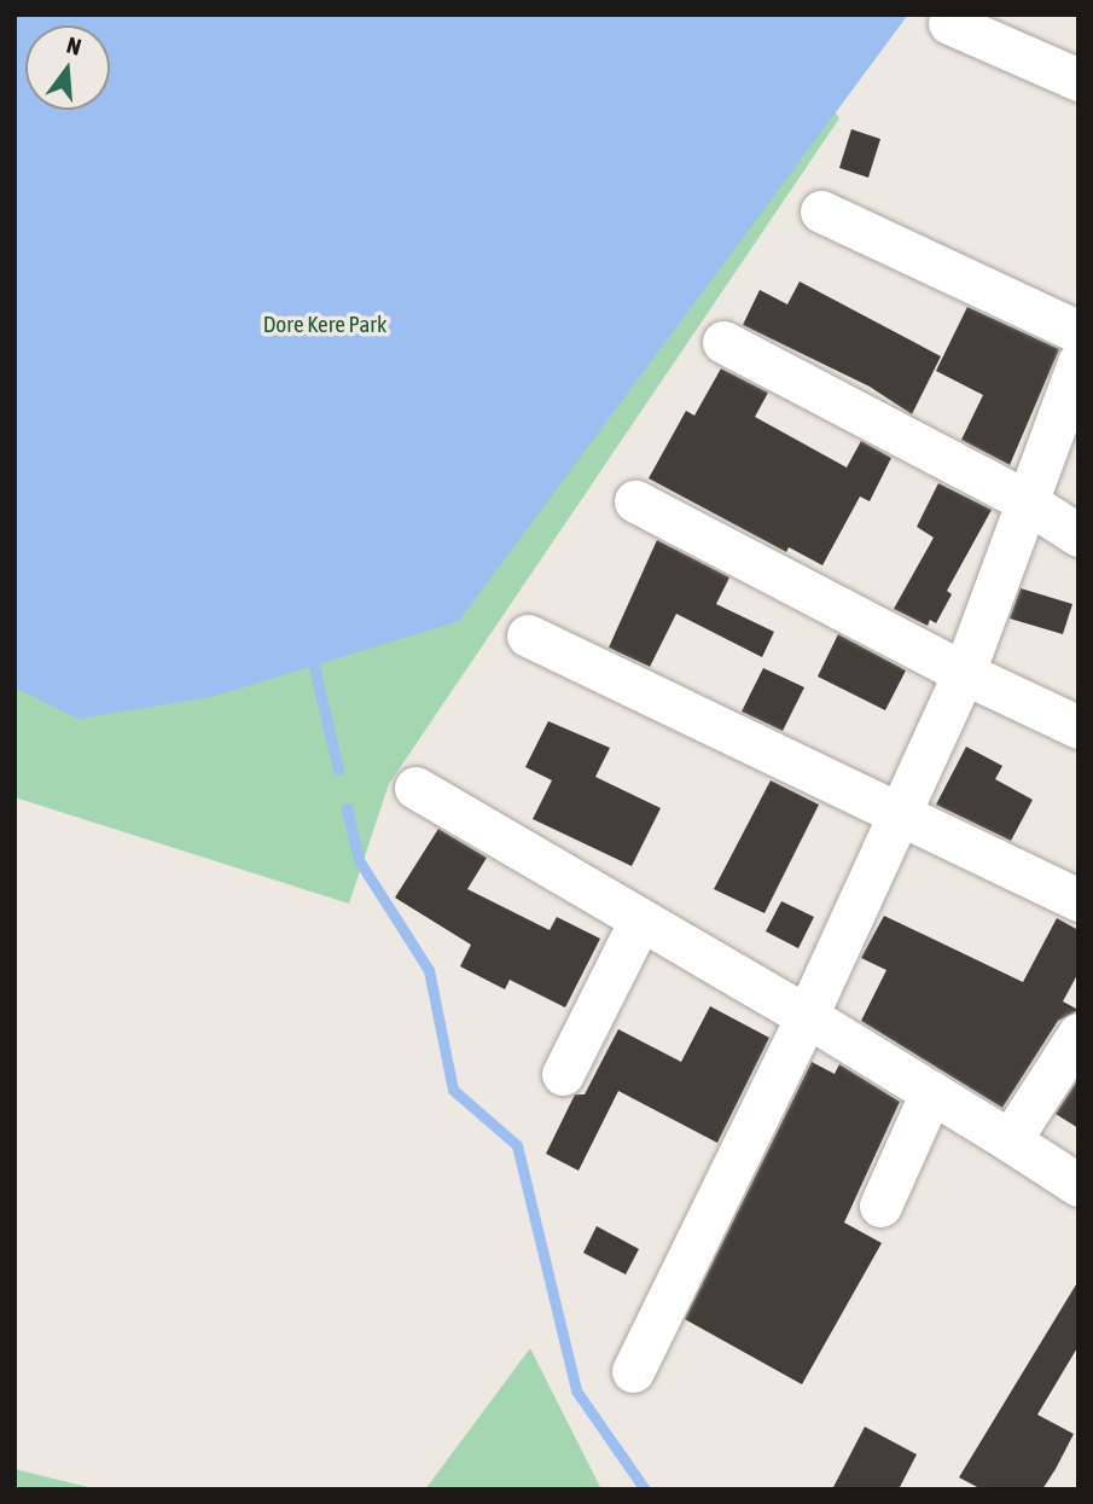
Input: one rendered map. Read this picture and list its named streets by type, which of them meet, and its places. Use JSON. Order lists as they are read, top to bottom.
{
  "parks": ["Dore Kere Park"],
  "north": "top"
}
